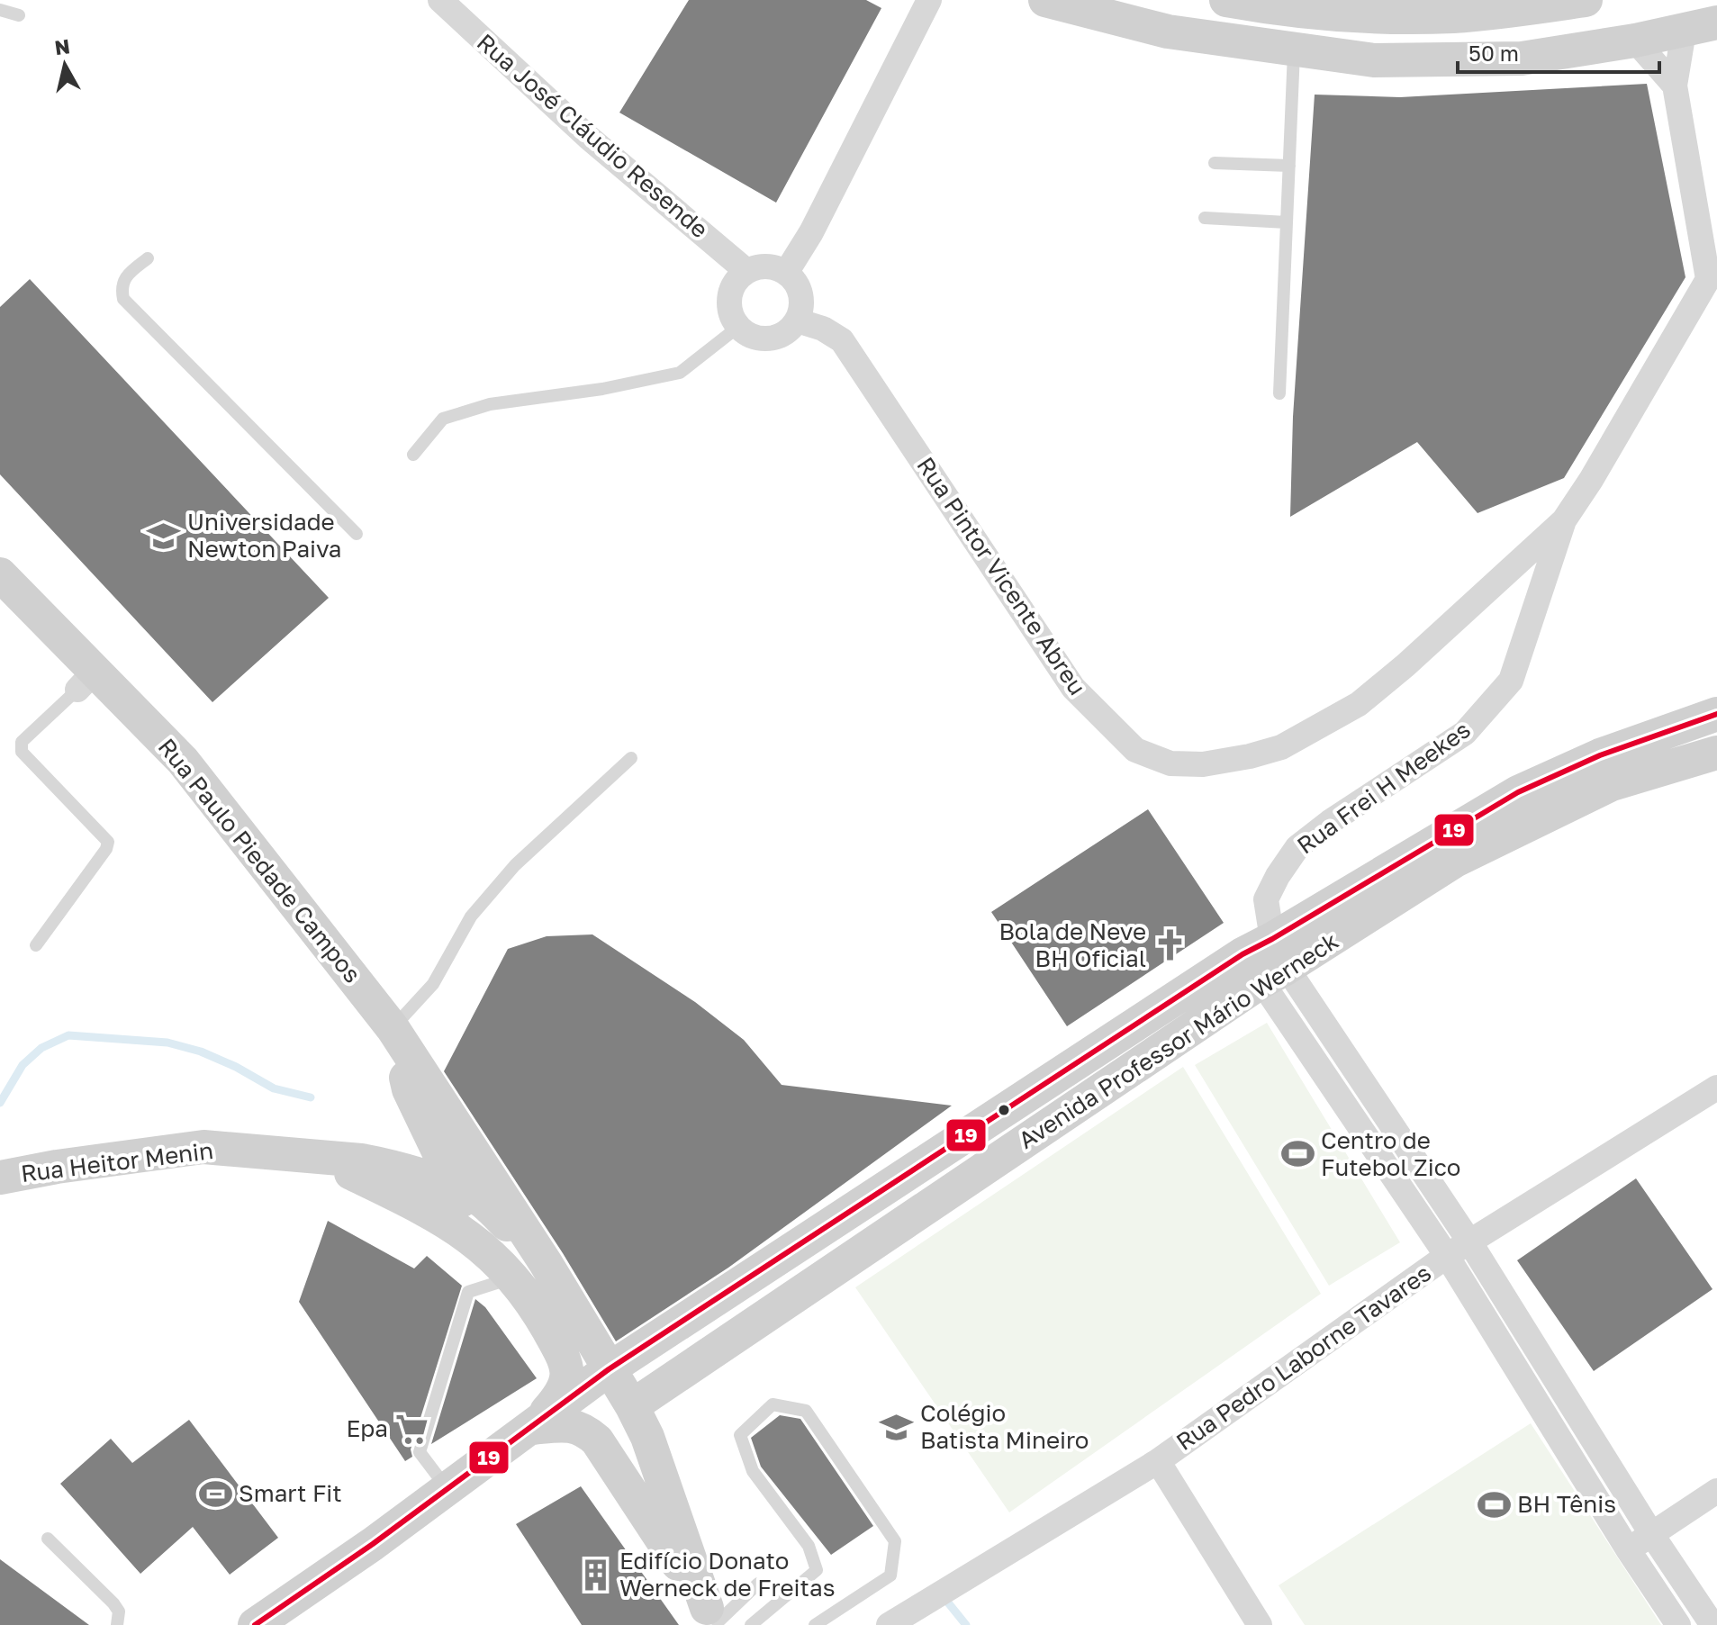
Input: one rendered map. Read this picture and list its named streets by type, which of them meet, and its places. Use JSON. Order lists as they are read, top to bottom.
{
  "streets": {
    "main road": ["Rua Paulo Piedade Campos", "Avenida Professor Mário Werneck", "Rua Heitor Menin"],
    "street": [
      "Rua José Cláudio Resende",
      "Rua Pintor Vicente Abreu",
      "Rua Frei H Meekes",
      "Rua Pedro Laborne Tavares"
    ]
  },
  "crossings": [
    ["Rua José Cláudio Resende", "Rua Pintor Vicente Abreu"],
    ["Rua Pintor Vicente Abreu", "Rua Frei H Meekes"],
    ["Rua Frei H Meekes", "Avenida Professor Mário Werneck"],
    ["Rua Paulo Piedade Campos", "Avenida Professor Mário Werneck"],
    ["Rua Paulo Piedade Campos", "Rua Heitor Menin"],
    ["Avenida Professor Mário Werneck", "Rua Heitor Menin"]
  ],
  "places": {
    "school or university": ["Universidade Newton Paiva", "Colégio Batista Mineiro"],
    "church": ["Bola de Neve BH Oficial"],
    "sports": ["Centro de Futebol Zico", "Smart Fit", "BH Tênis"],
    "supermarket": ["Epa"],
    "building": ["Edifício Donato Werneck de Freitas"]
  },
  "lines": ["transit line 19"],
  "scale_bar": "50 m",
  "north": "top"
}
